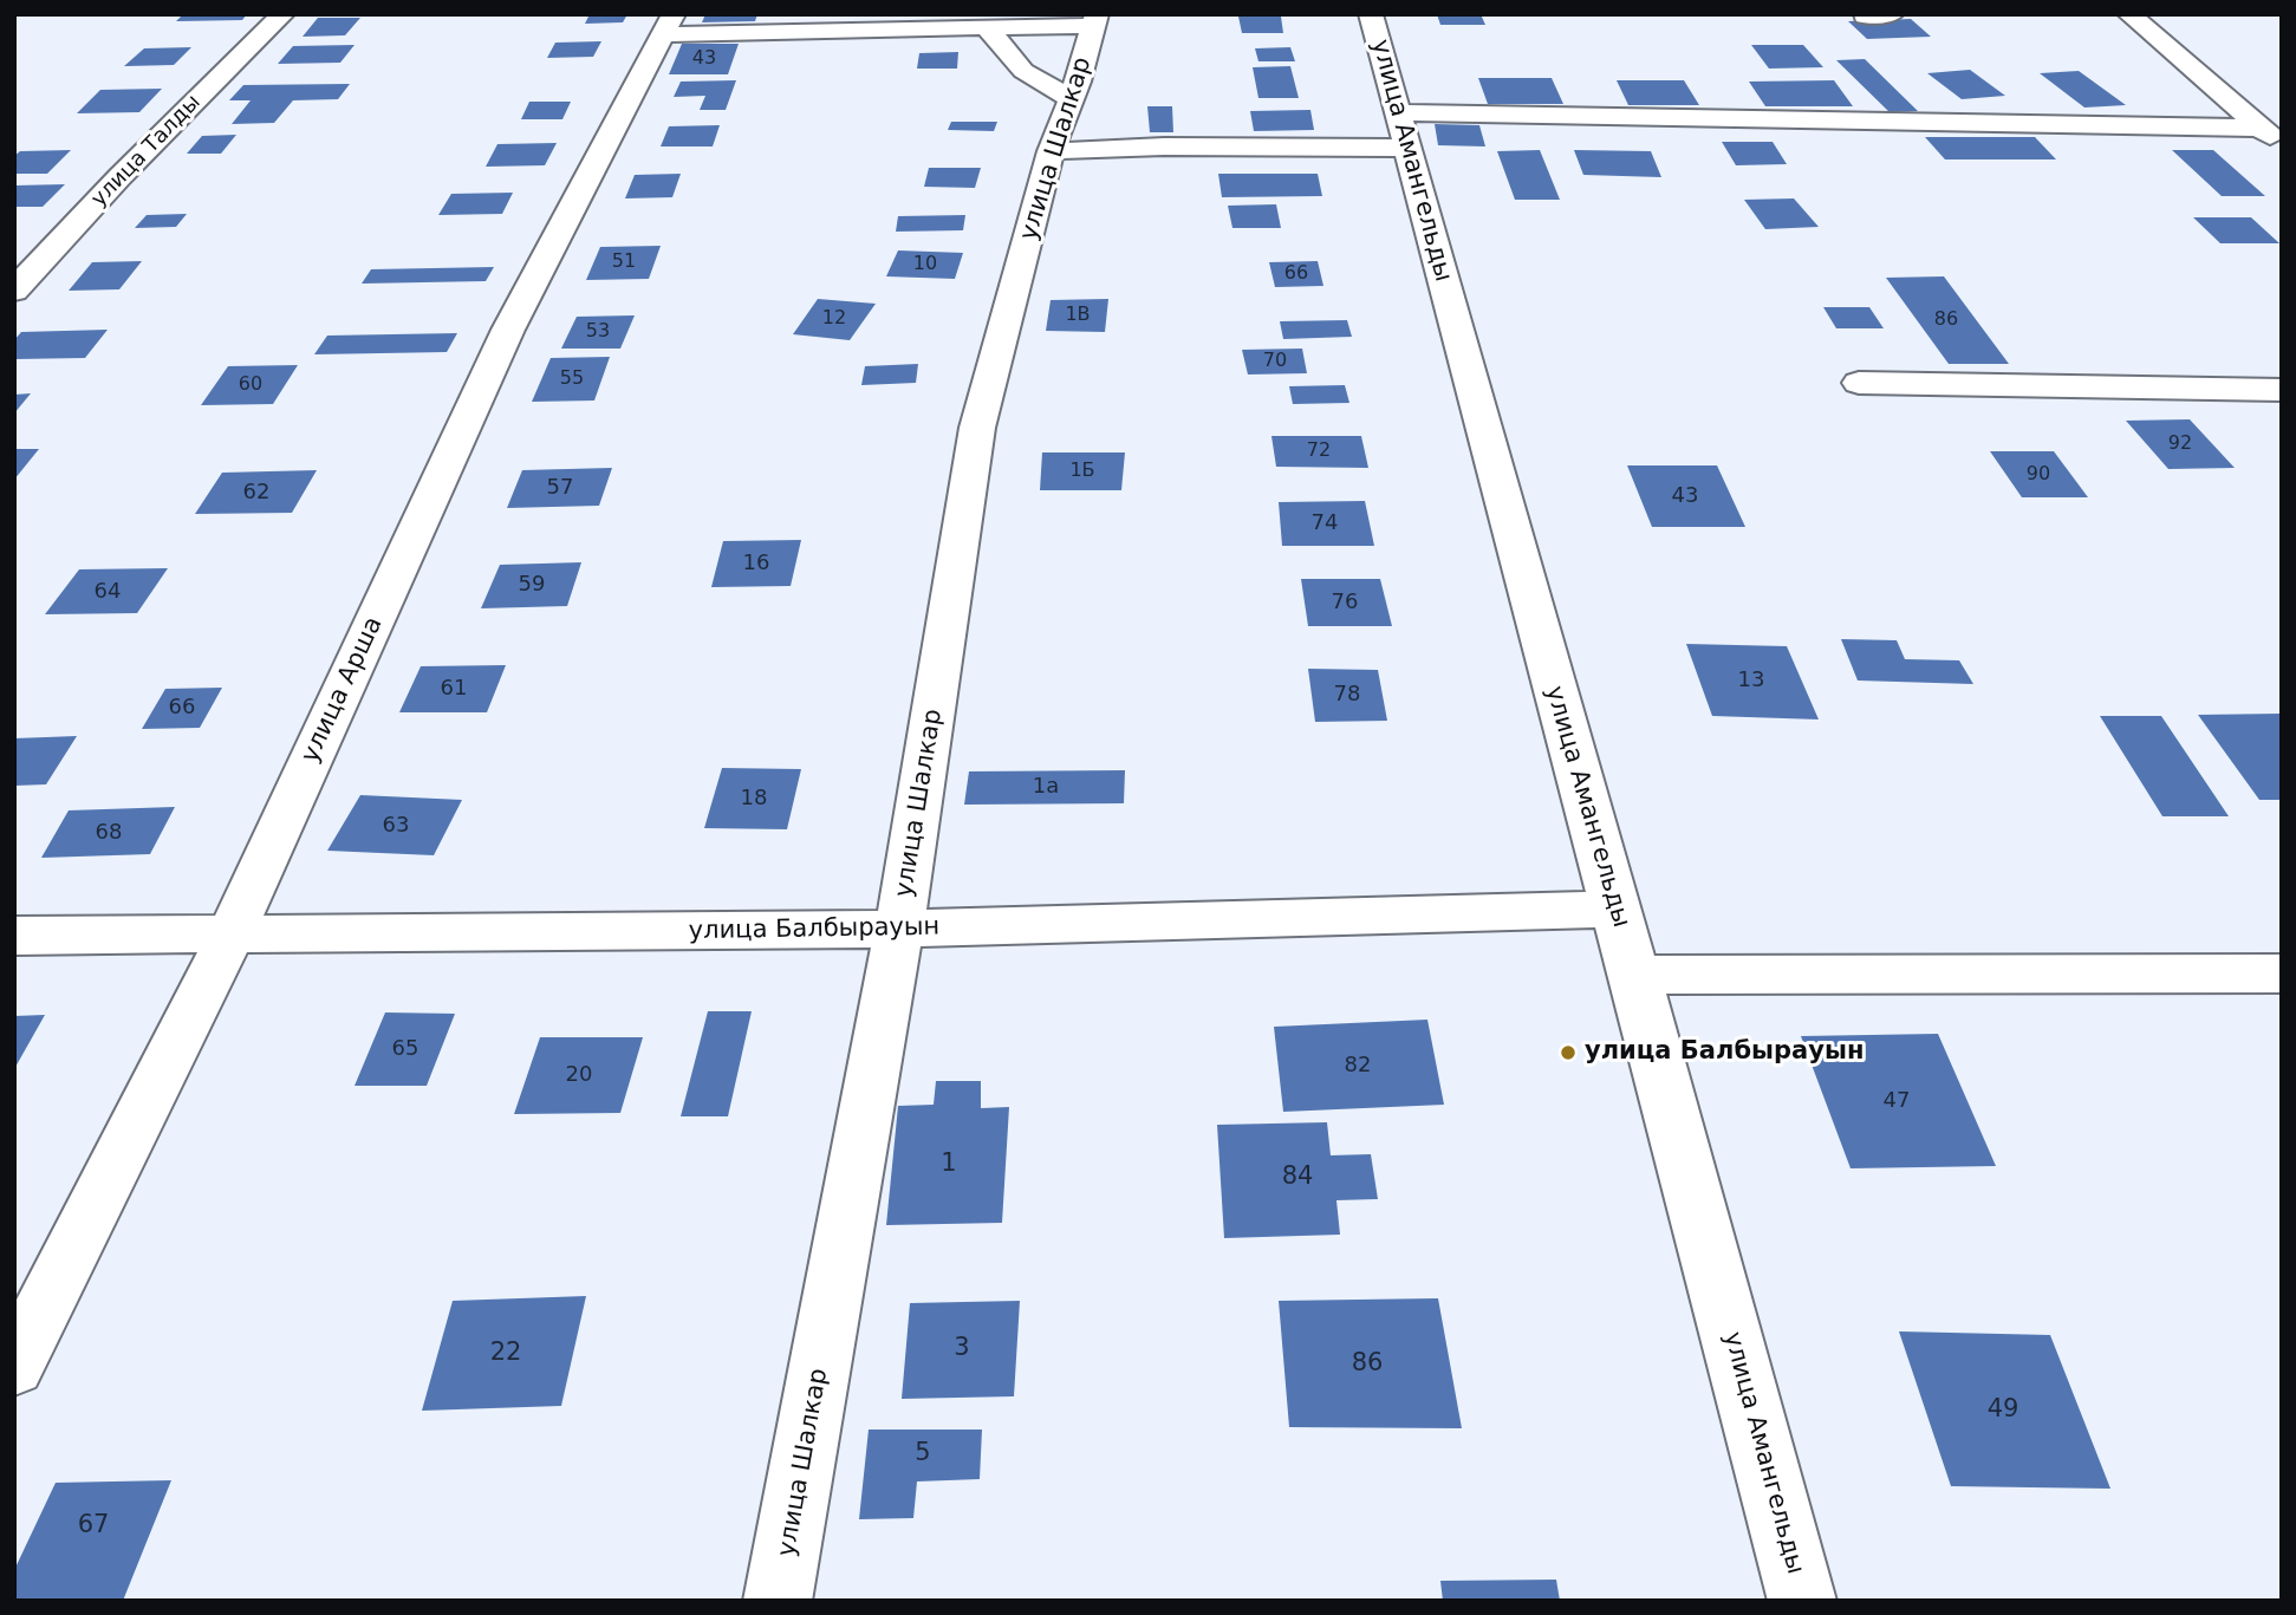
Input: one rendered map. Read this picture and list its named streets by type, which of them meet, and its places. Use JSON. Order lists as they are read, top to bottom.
{
  "streets": {
    "street": [
      "улица Шалкар",
      "улица Талды",
      "улица Амангельды",
      "улица Арша",
      "улица Балбырауын"
    ]
  },
  "crossings": [
    ["улица Шалкар", "улица Балбырауын"],
    ["улица Амангельды", "улица Балбырауын"],
    ["улица Арша", "улица Балбырауын"]
  ],
  "places": ["улица Балбырауын"],
  "house_numbers": [
    "43",
    "51",
    "10",
    "66",
    "1В",
    "12",
    "86",
    "53",
    "70",
    "55",
    "60",
    "92",
    "72",
    "1Б",
    "90",
    "57",
    "62",
    "43",
    "74",
    "16",
    "59",
    "64",
    "76",
    "13",
    "61",
    "78",
    "66",
    "1а",
    "18",
    "63",
    "68",
    "65",
    "82",
    "20",
    "47",
    "1",
    "84",
    "3",
    "22",
    "86",
    "49",
    "5",
    "67"
  ]
}
